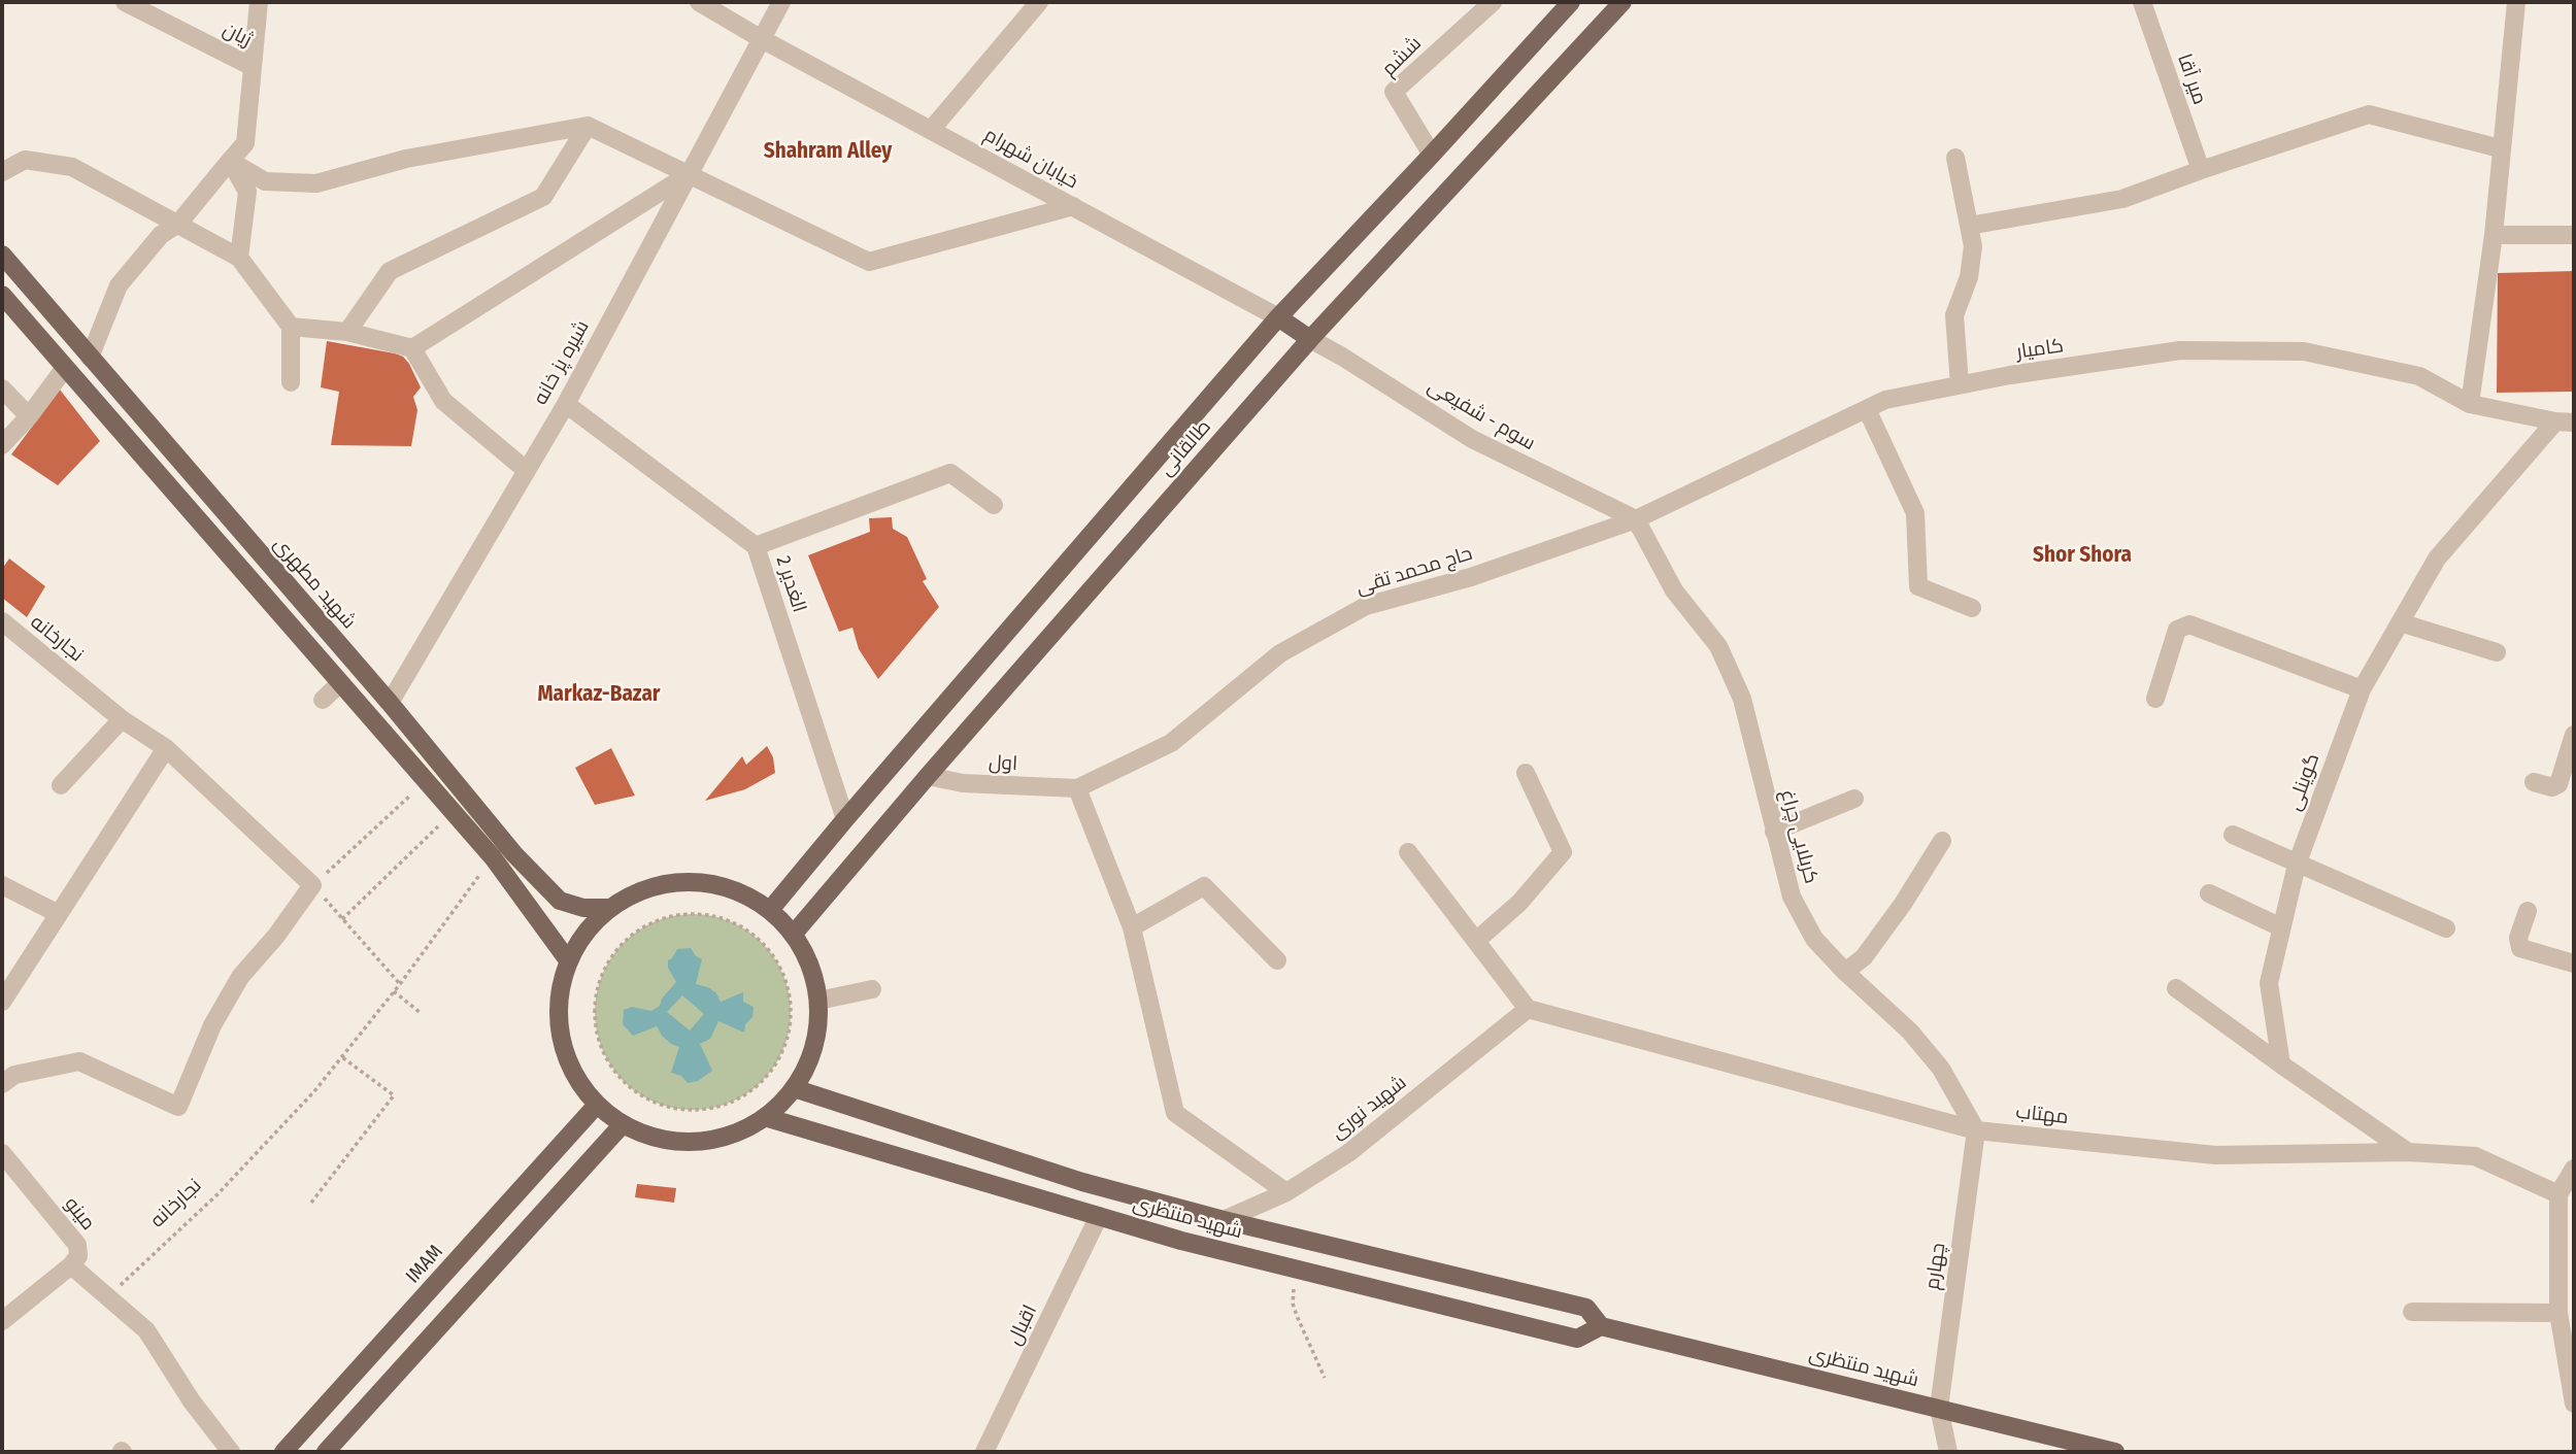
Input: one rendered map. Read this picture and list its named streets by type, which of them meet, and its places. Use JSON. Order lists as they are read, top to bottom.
{
  "streets": {
    "main road": [
      "طالقانی",
      "شهید مطهری",
      "شهید منتظری",
      "IMAM"
    ],
    "street": [
      "ژیان",
      "ششم",
      "میر آقا",
      "خیابان شهرام",
      "کامیار",
      "شیره پز خانه",
      "سوم - شفیعی",
      "حاج محمد تقی",
      "2 الغدیر",
      "نجارخانه",
      "اول",
      "گوینلی",
      "کربلایی چراغ",
      "شهید نوری",
      "مهتاب",
      "مینو",
      "چهارم",
      "اقبال"
    ]
  },
  "crossings": [
    ["ششم", "طالقانی"],
    ["خیابان شهرام", "شیره پز خانه"],
    ["خیابان شهرام", "طالقانی"],
    ["کامیار", "سوم - شفیعی"],
    ["کامیار", "حاج محمد تقی"],
    ["کامیار", "گوینلی"],
    ["کامیار", "کربلایی چراغ"],
    ["شیره پز خانه", "شهید مطهری"],
    ["شیره پز خانه", "2 الغدیر"],
    ["سوم - شفیعی", "طالقانی"],
    ["سوم - شفیعی", "حاج محمد تقی"],
    ["سوم - شفیعی", "کربلایی چراغ"],
    ["طالقانی", "2 الغدیر"],
    ["طالقانی", "اول"],
    ["حاج محمد تقی", "اول"],
    ["حاج محمد تقی", "کربلایی چراغ"],
    ["کربلایی چراغ", "مهتاب"],
    ["کربلایی چراغ", "چهارم"],
    ["شهید نوری", "مهتاب"],
    ["شهید نوری", "شهید منتظری"],
    ["مهتاب", "چهارم"],
    ["شهید منتظری", "چهارم"],
    ["شهید منتظری", "اقبال"]
  ],
  "districts": ["Shahram Alley", "Shor Shora", "Markaz-Bazar"]
}
